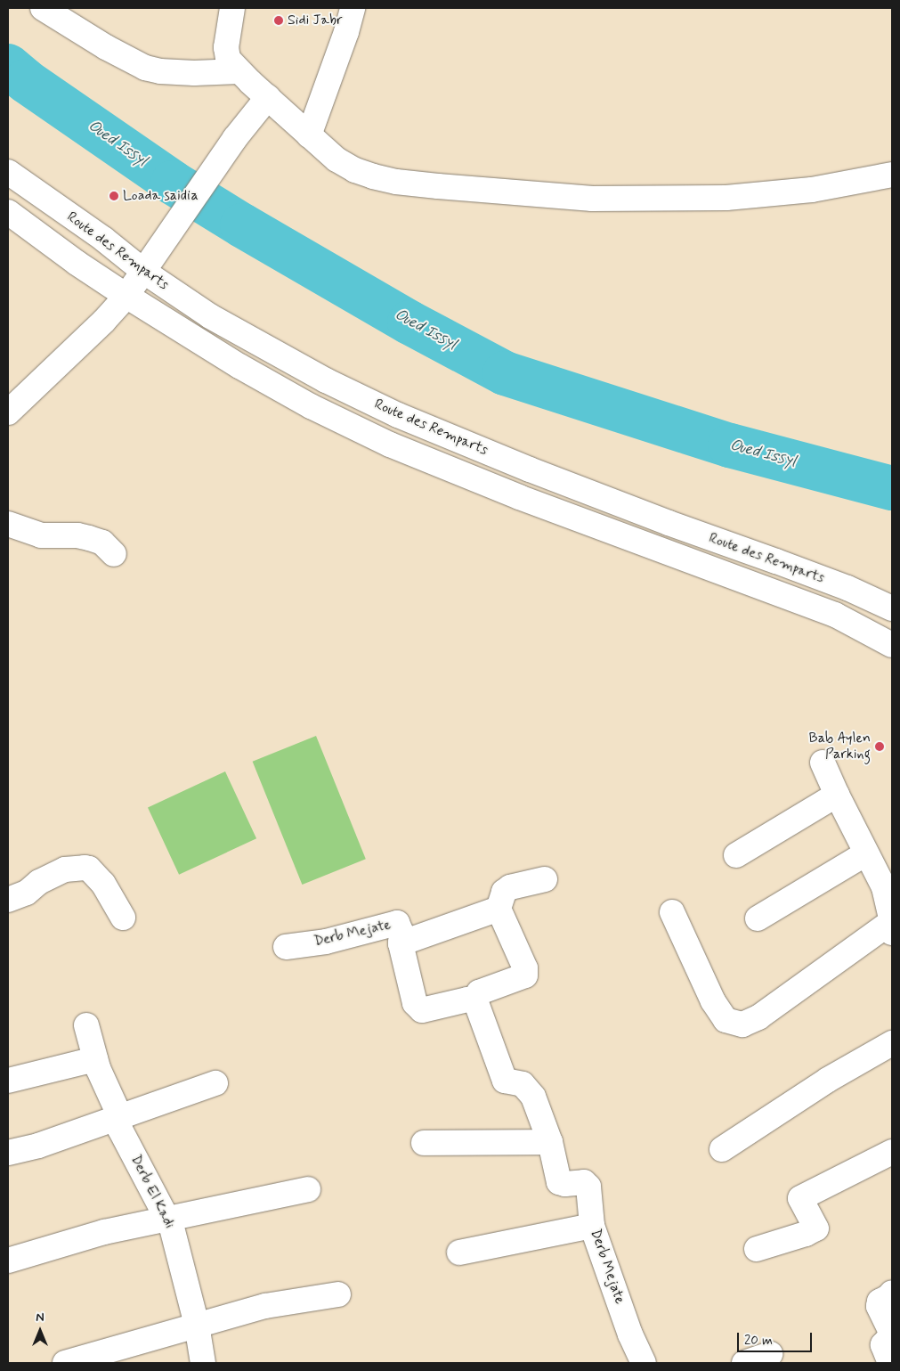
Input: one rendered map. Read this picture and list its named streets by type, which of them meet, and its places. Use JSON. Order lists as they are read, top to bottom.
{
  "streets": {
    "main road": ["Route des Remparts", "Derb Mejate", "Derb El Kadi"]
  },
  "water": ["Oued Issyl"],
  "places": ["Sidi Jabr", "Loada saidia", "Bab Aylen Parking"],
  "scale_bar": "20 m",
  "north": "top"
}
